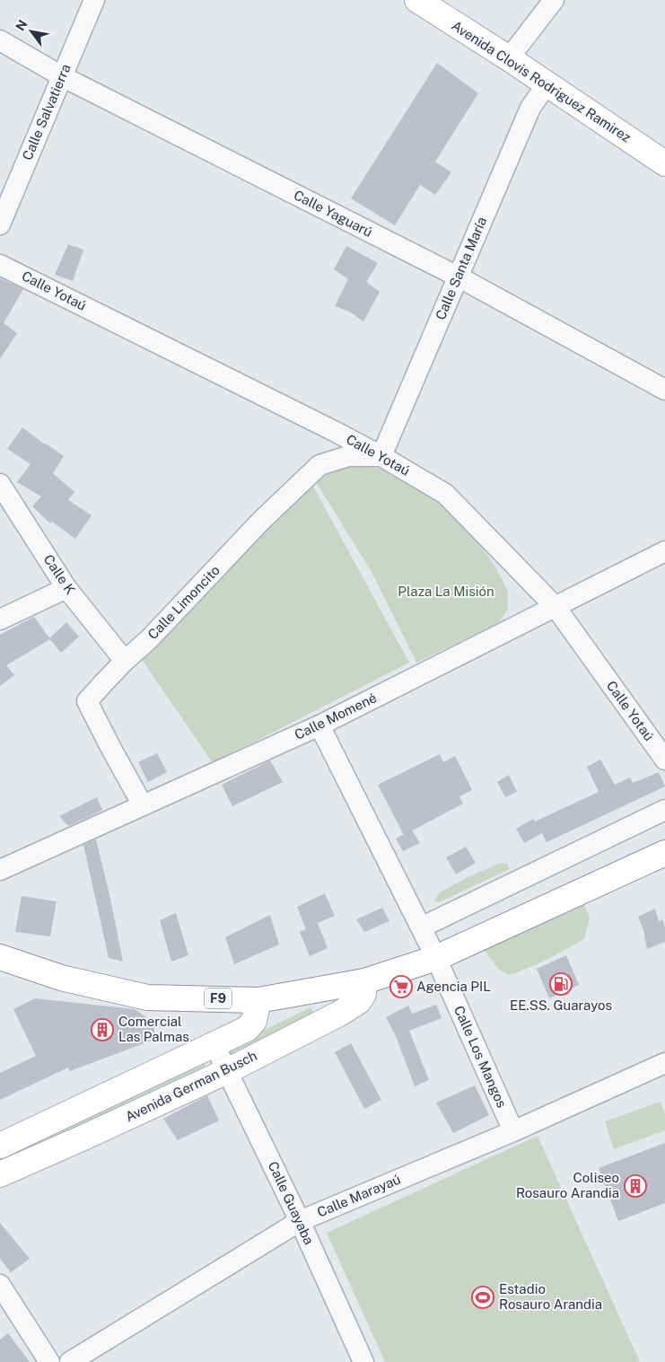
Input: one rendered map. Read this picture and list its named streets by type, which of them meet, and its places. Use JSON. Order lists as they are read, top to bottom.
{
  "streets": {
    "main road": ["Avenida Clovis Rodriguez Ramirez", "F9", "Avenida German Busch"],
    "street": [
      "Calle Salvatierra",
      "Calle Yaguarú",
      "Calle Santa María",
      "Calle Yotaú",
      "Calle K",
      "Calle Limoncito",
      "Calle Momené",
      "Calle Los Mangos",
      "Calle Marayaú",
      "Calle Guayaba"
    ]
  },
  "crossings": [
    ["Avenida Clovis Rodriguez Ramirez", "Calle Santa María"],
    ["Calle Salvatierra", "Calle Yaguarú"],
    ["Calle Yaguarú", "Calle Santa María"],
    ["Calle Santa María", "Calle Yotaú"],
    ["Calle Santa María", "Calle Limoncito"],
    ["Calle Yotaú", "Calle Limoncito"],
    ["Calle Yotaú", "Calle Momené"],
    ["Calle K", "Calle Limoncito"],
    ["Calle Limoncito", "Calle Momené"],
    ["Calle Momené", "Calle Los Mangos"],
    ["F9", "Calle Los Mangos"],
    ["F9", "Avenida German Busch"],
    ["Calle Los Mangos", "Calle Marayaú"],
    ["Avenida German Busch", "Calle Guayaba"],
    ["Calle Marayaú", "Calle Guayaba"]
  ],
  "parks": ["Plaza La Misión"],
  "places": {
    "fuel station": ["EE.SS. Guarayos"],
    "supermarket": ["Agencia PIL"],
    "building": ["Comercial Las Palmas", "Coliseo Rosauro Arandia"],
    "sports": ["Estadio Rosauro Arandia"]
  },
  "north": "top left"
}
